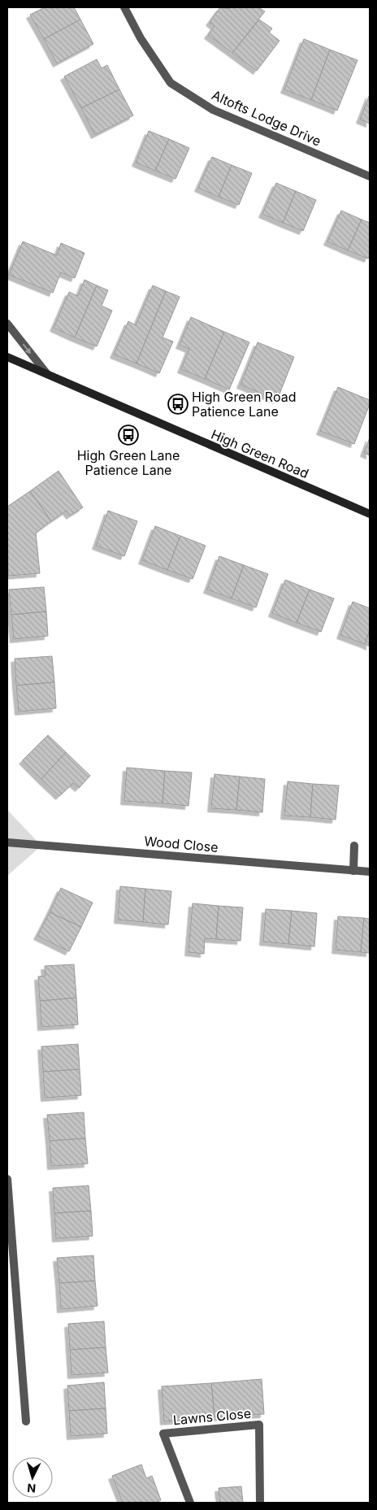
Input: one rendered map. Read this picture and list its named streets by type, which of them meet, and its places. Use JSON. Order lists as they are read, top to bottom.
{
  "streets": {
    "street": [
      "Altofts Lodge Drive",
      "High Green Road",
      "Wood Close",
      "Lawns Close"
    ]
  },
  "places": {
    "bus stop": ["High Green Road Patience Lane", "High Green Lane Patience Lane"]
  },
  "north": "bottom"
}
